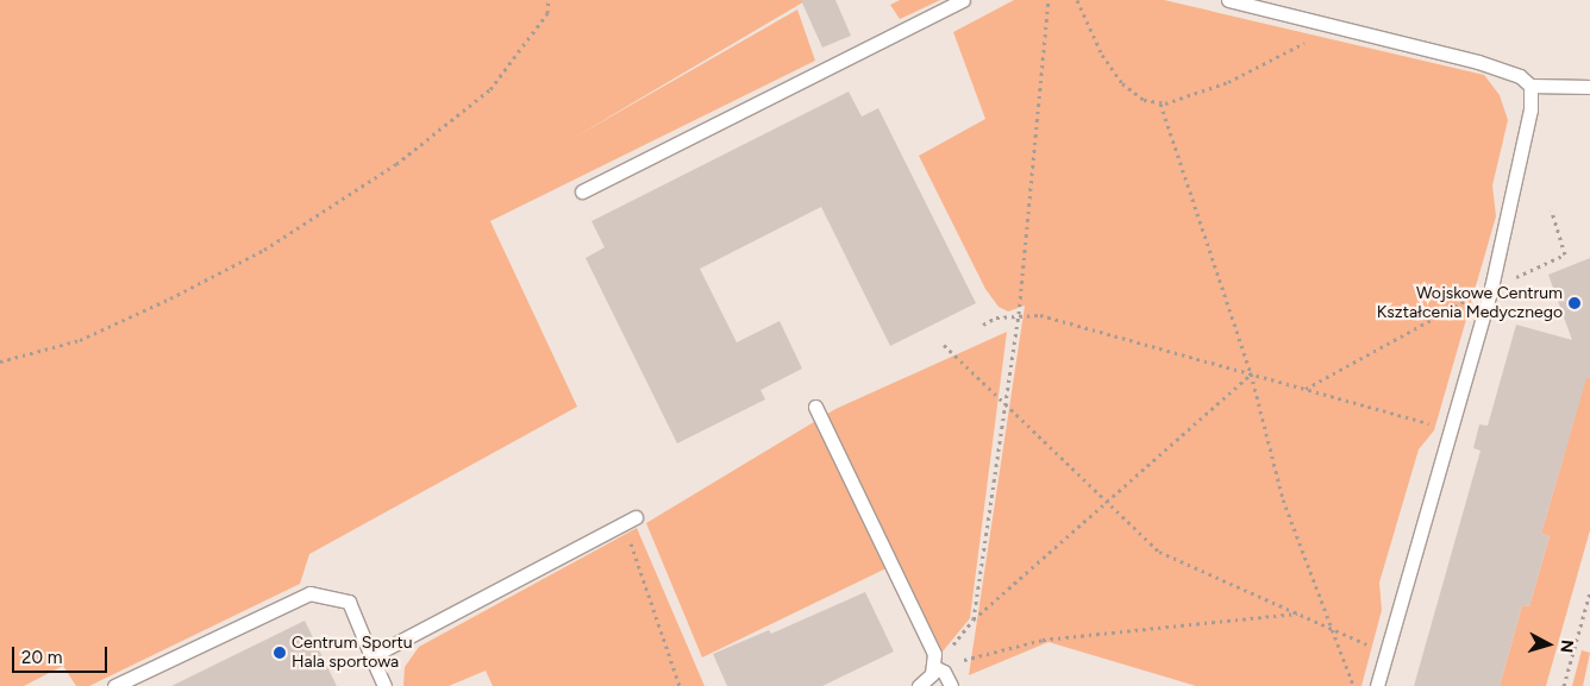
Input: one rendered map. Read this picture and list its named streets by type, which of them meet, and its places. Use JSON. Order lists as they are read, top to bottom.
{
  "places": ["Wojskowe Centrum Kształcenia Medycznego", "Centrum Sportu Hala sportowa"],
  "scale_bar": "20 m",
  "north": "right"
}
